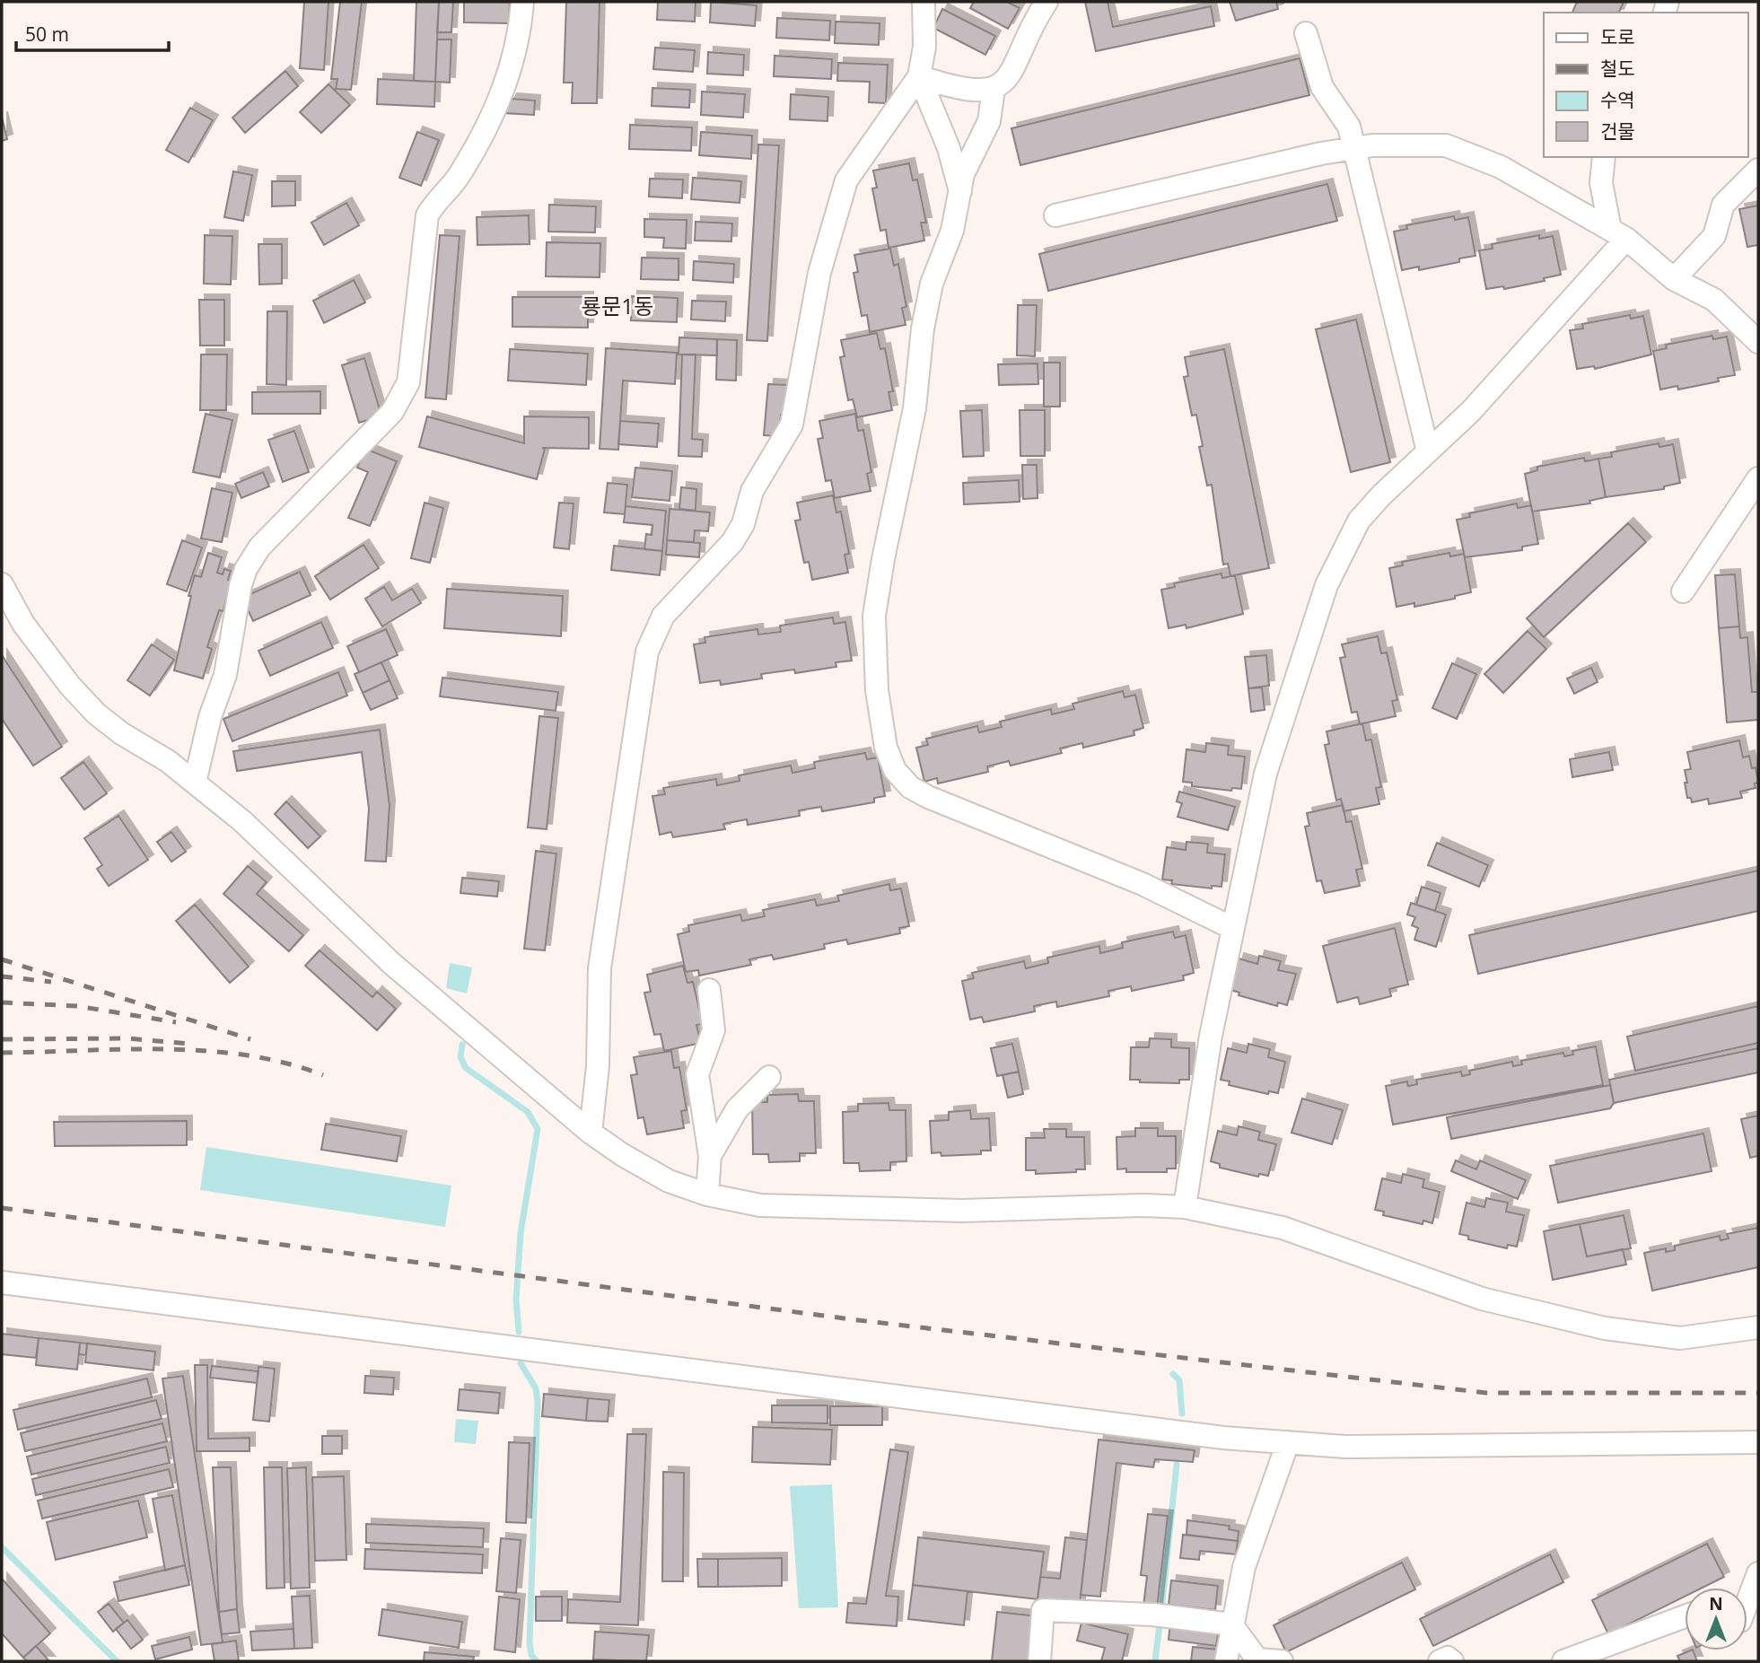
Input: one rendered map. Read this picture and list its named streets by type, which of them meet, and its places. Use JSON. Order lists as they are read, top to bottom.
{
  "districts": ["룡문1동"],
  "legend": [
    "도로",
    "철도",
    "수역",
    "건물"
  ],
  "scale_bar": "50 m",
  "north": "top"
}
